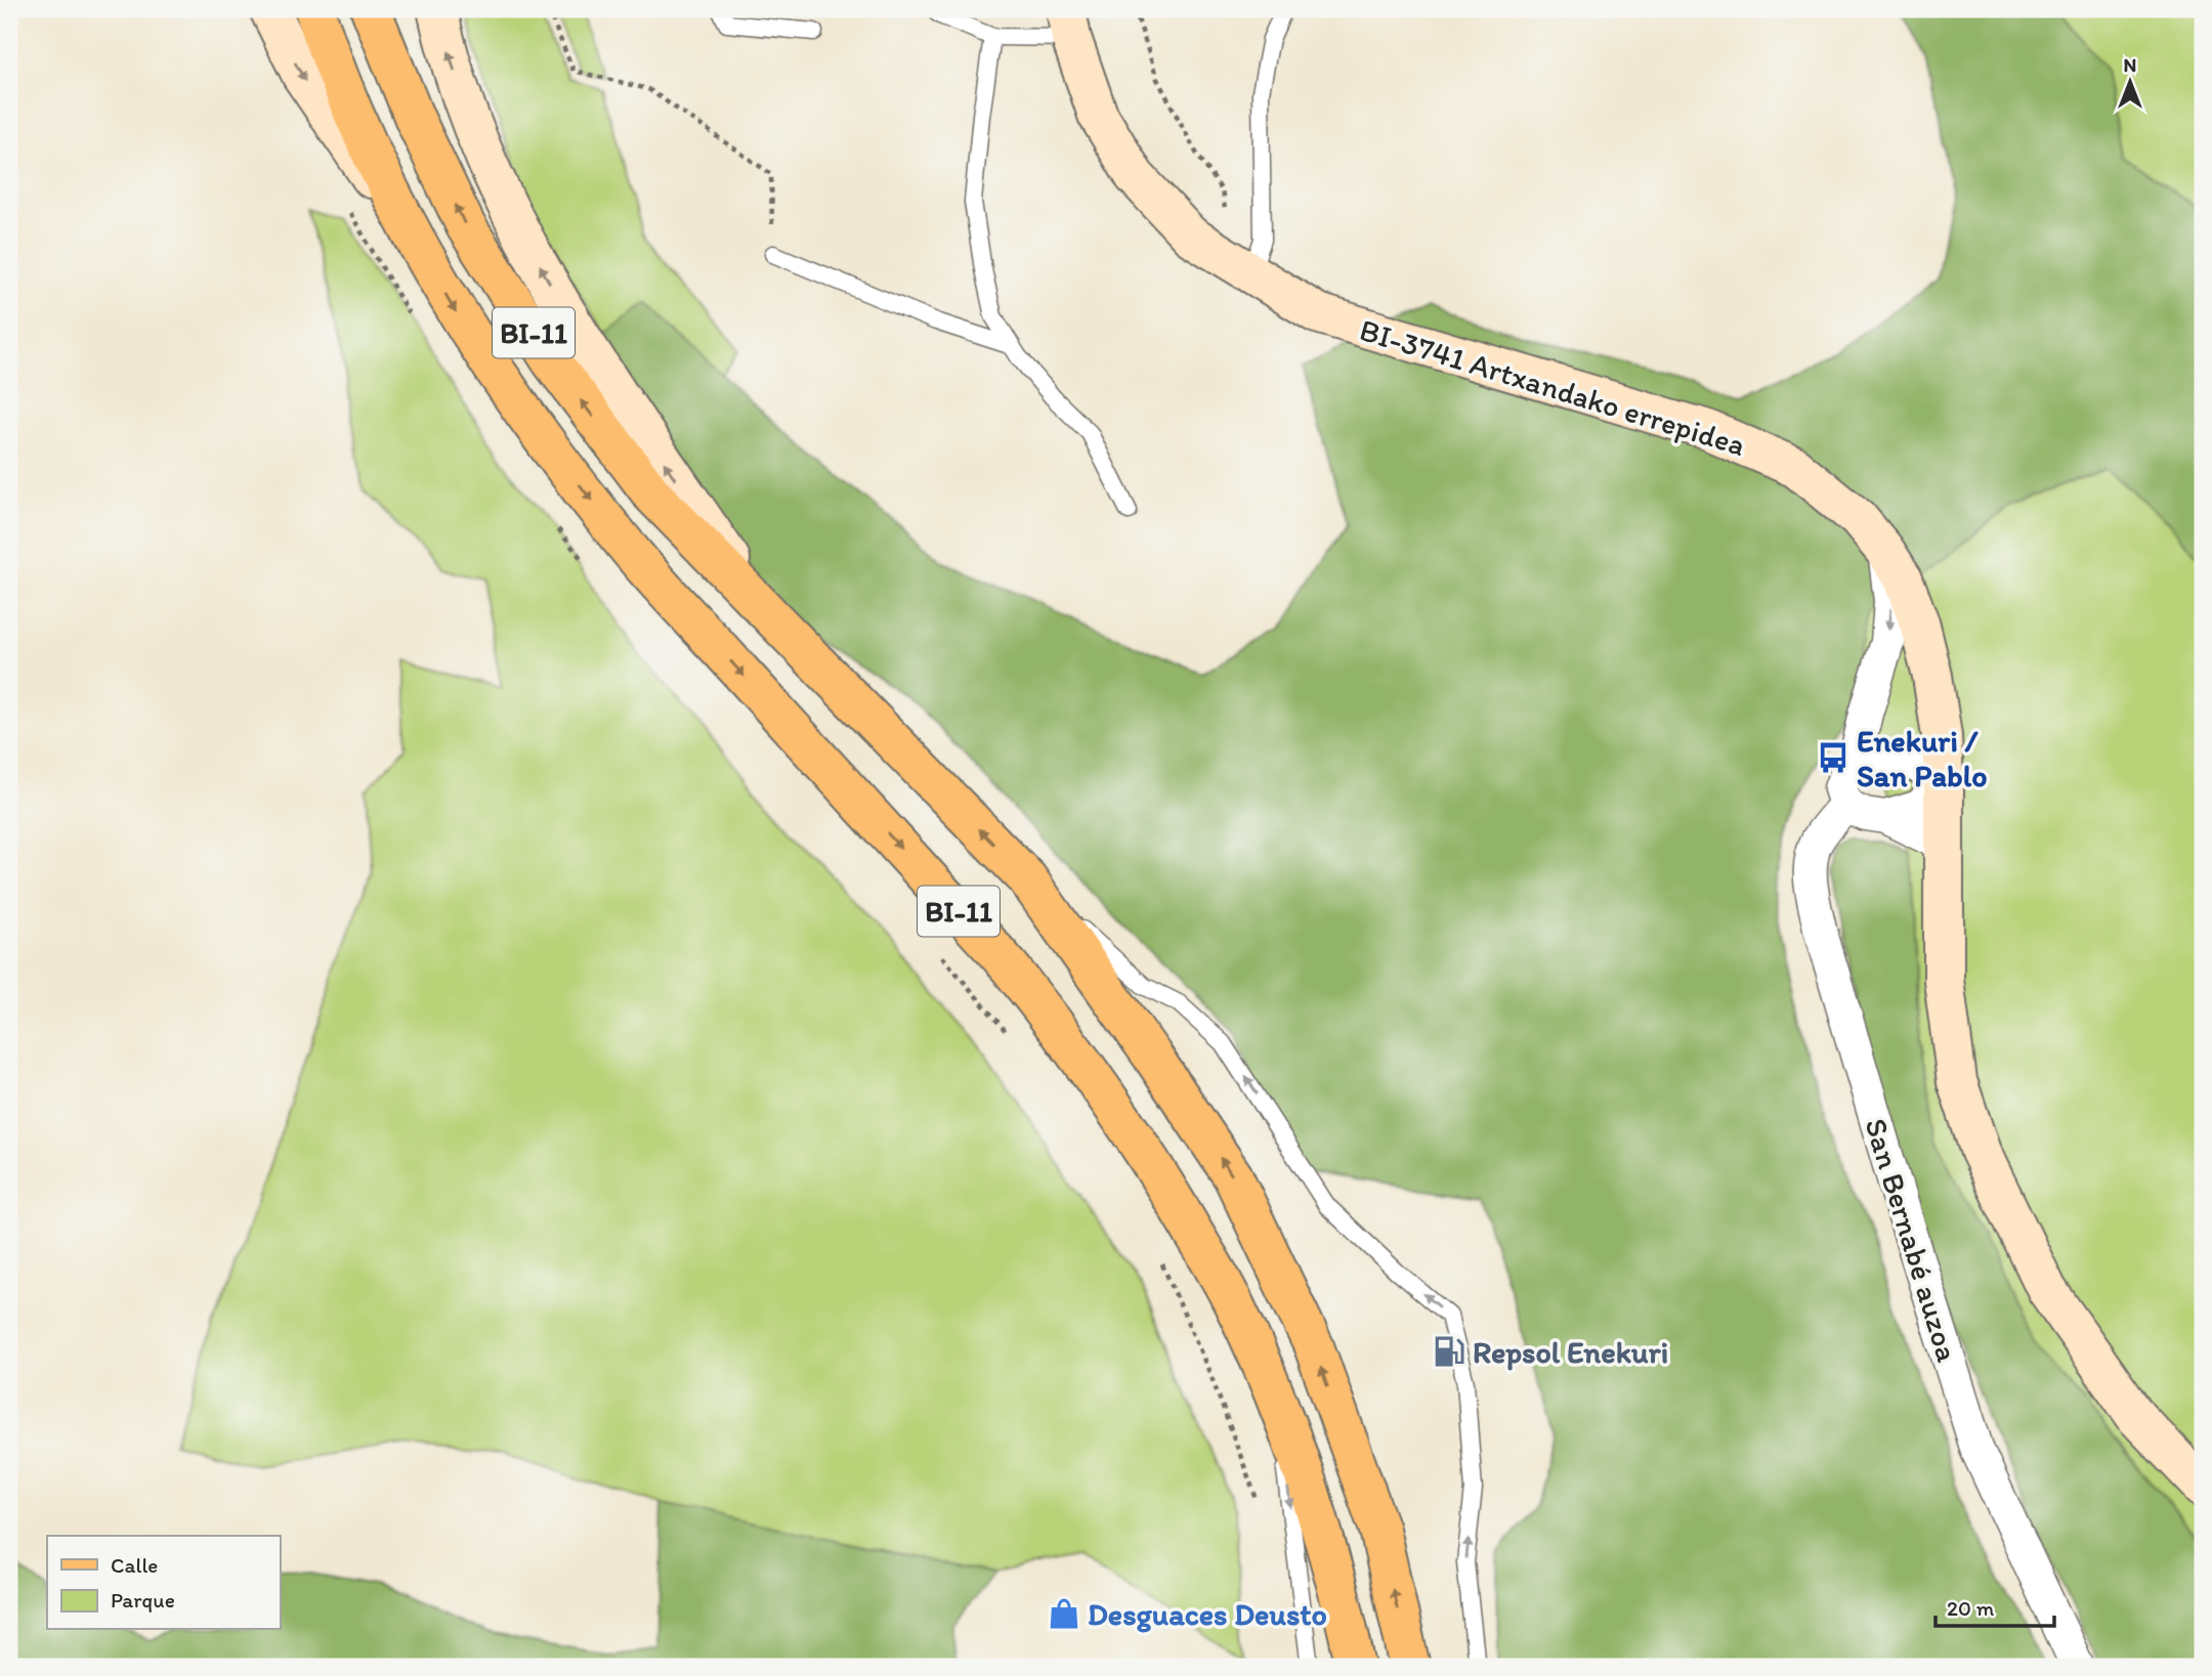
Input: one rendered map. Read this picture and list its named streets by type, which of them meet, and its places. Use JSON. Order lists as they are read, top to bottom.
{
  "streets": {
    "main road": ["BI-11"],
    "street": ["BI-3741 Artxandako errepidea", "San Bernabé auzoa"]
  },
  "places": {
    "bus stop": ["Enekuri / San Pablo"],
    "fuel station": ["Repsol Enekuri"],
    "shop": ["Desguaces Deusto"]
  },
  "legend": ["Calle", "Parque"],
  "scale_bar": "20 m",
  "north": "top"
}
